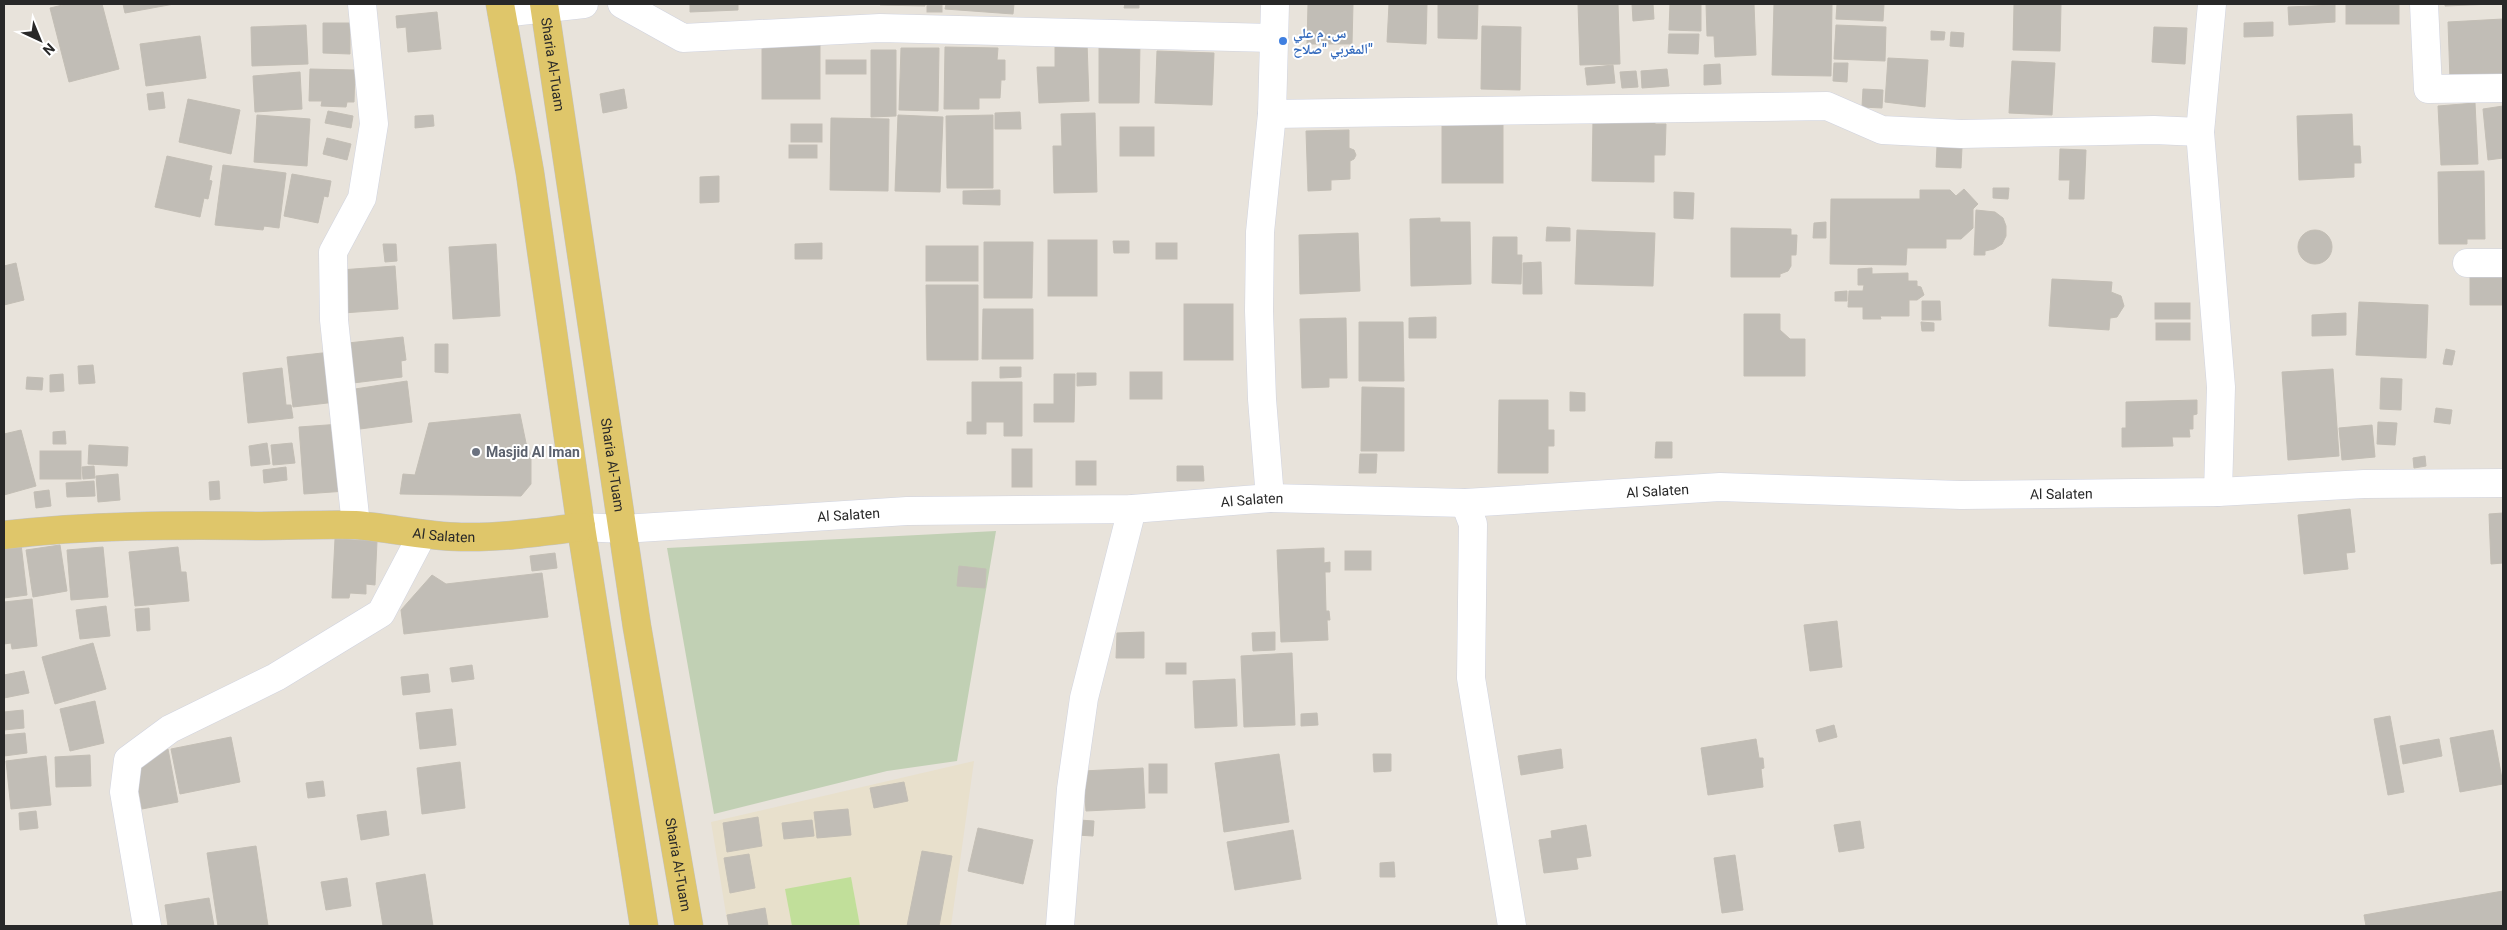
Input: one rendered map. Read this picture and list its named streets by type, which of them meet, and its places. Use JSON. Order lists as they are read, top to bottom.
{
  "streets": {
    "main road": ["Sharia Al-Tuam", "Al Salaten"]
  },
  "crossings": [
    ["Sharia Al-Tuam", "Al Salaten"]
  ],
  "places": ["س. م علي المغربي \"صلاح\"", "Masjid Al Iman"],
  "north": "bottom right"
}
